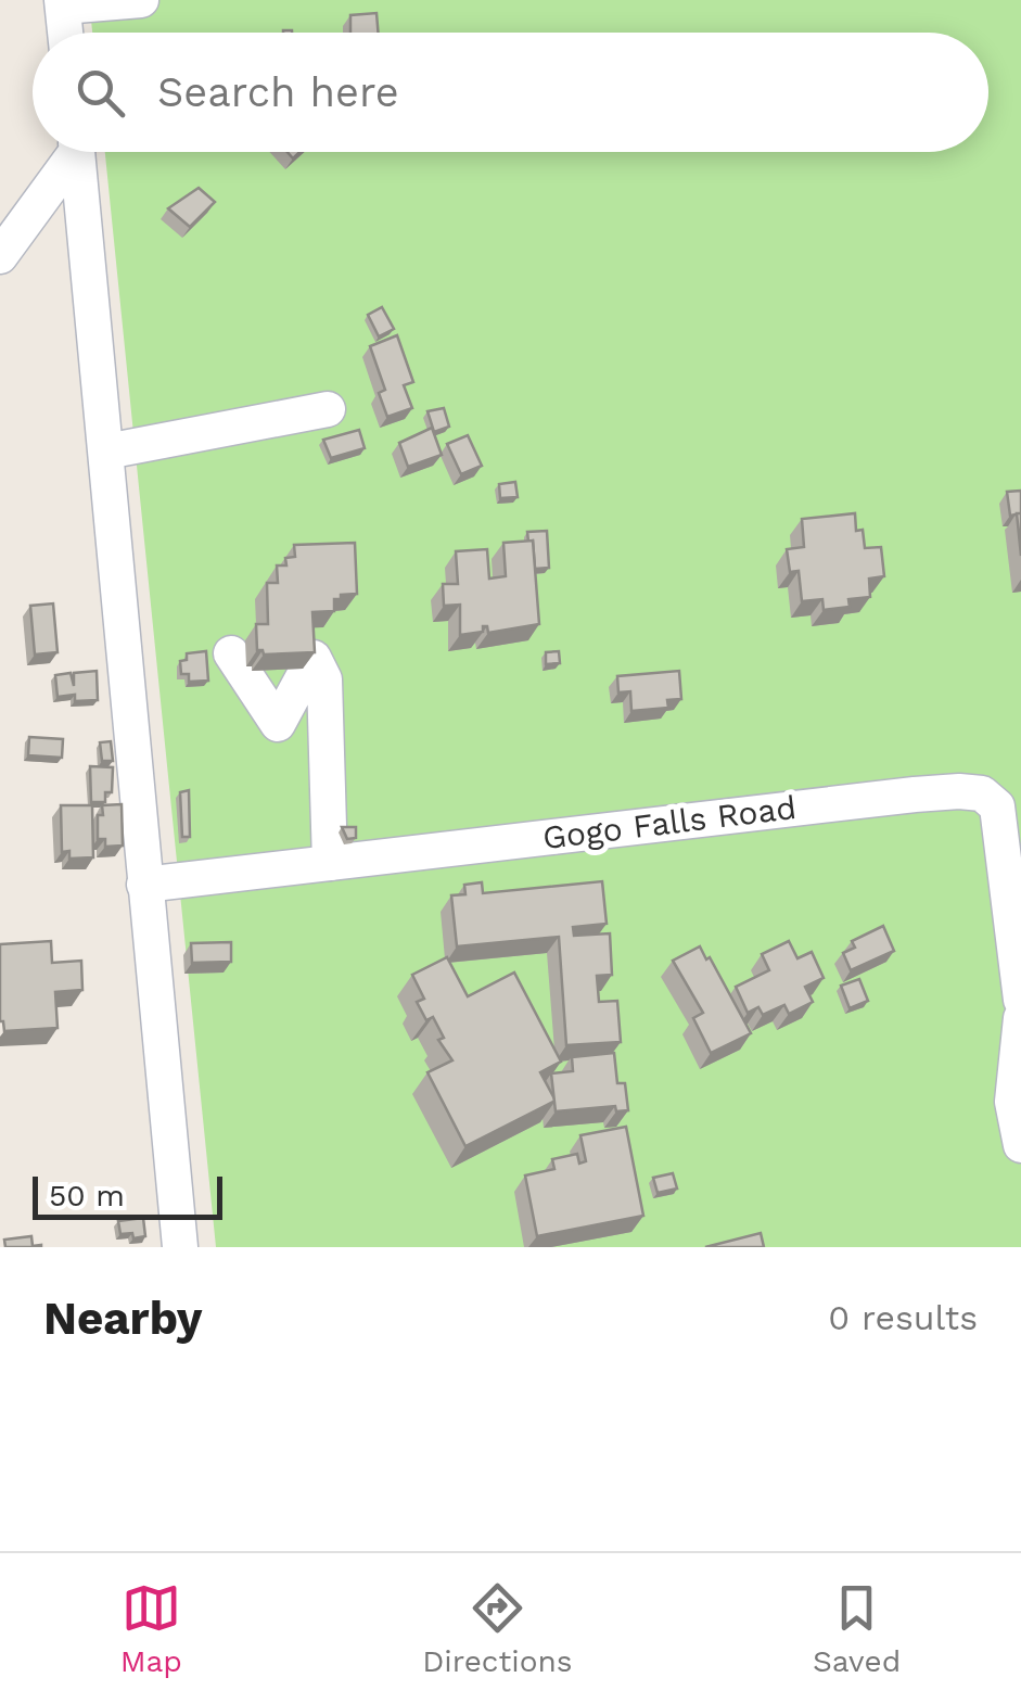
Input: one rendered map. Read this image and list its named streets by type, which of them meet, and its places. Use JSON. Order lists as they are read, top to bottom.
{
  "streets": {
    "street": ["Gogo Falls Road"]
  },
  "scale_bar": "50 m",
  "page": {
    "search": "Search here",
    "scale": "50 m",
    "heading": ["Nearby", "0 results"],
    "nav": ["Map", "Directions", "Saved"]
  }
}
